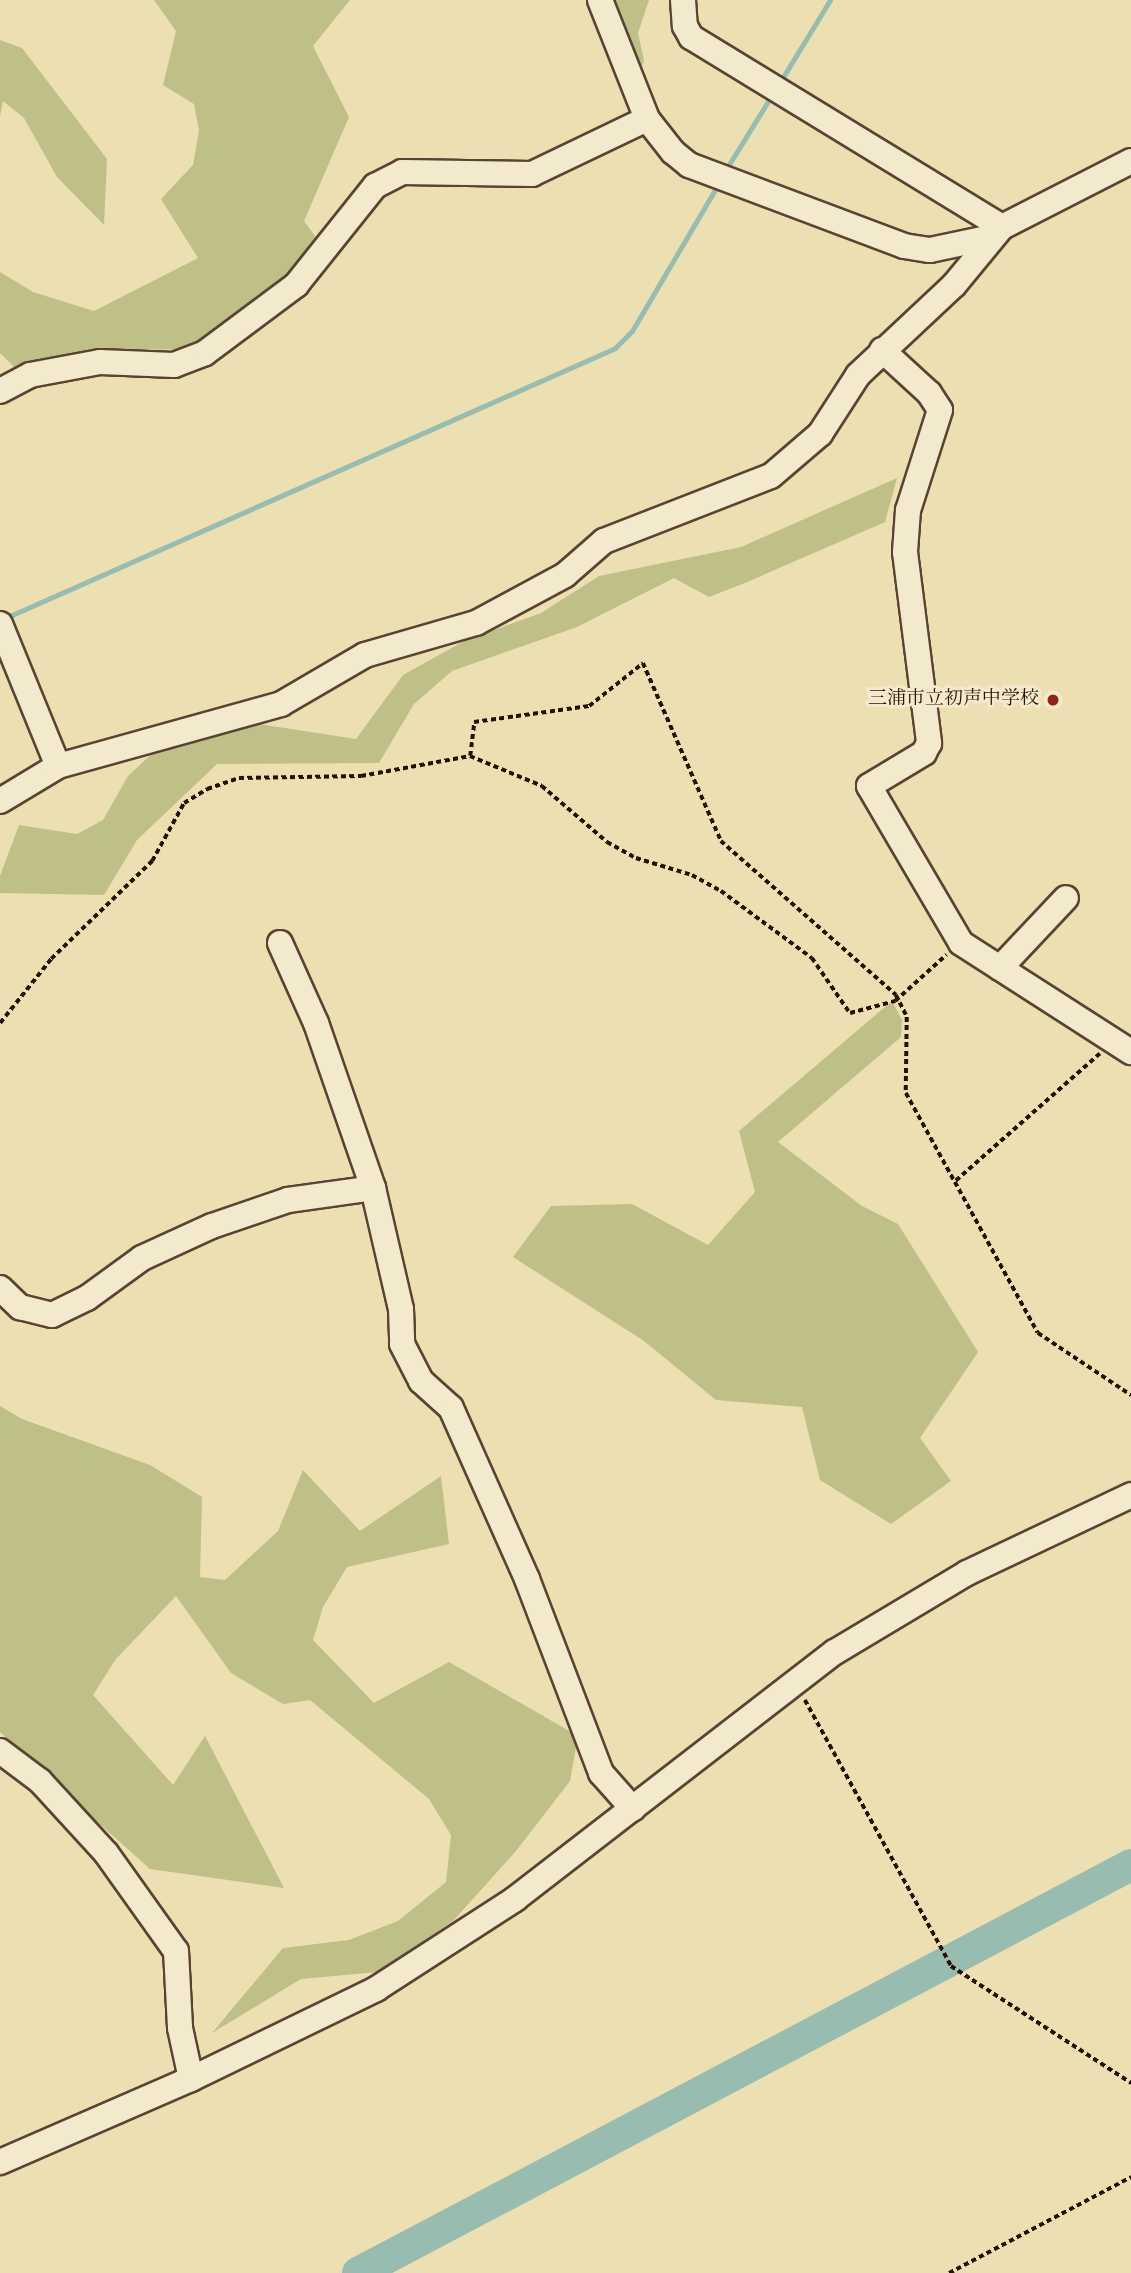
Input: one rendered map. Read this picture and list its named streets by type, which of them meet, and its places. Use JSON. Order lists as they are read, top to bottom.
{
  "places": ["三浦市立初声中学校"]
}
